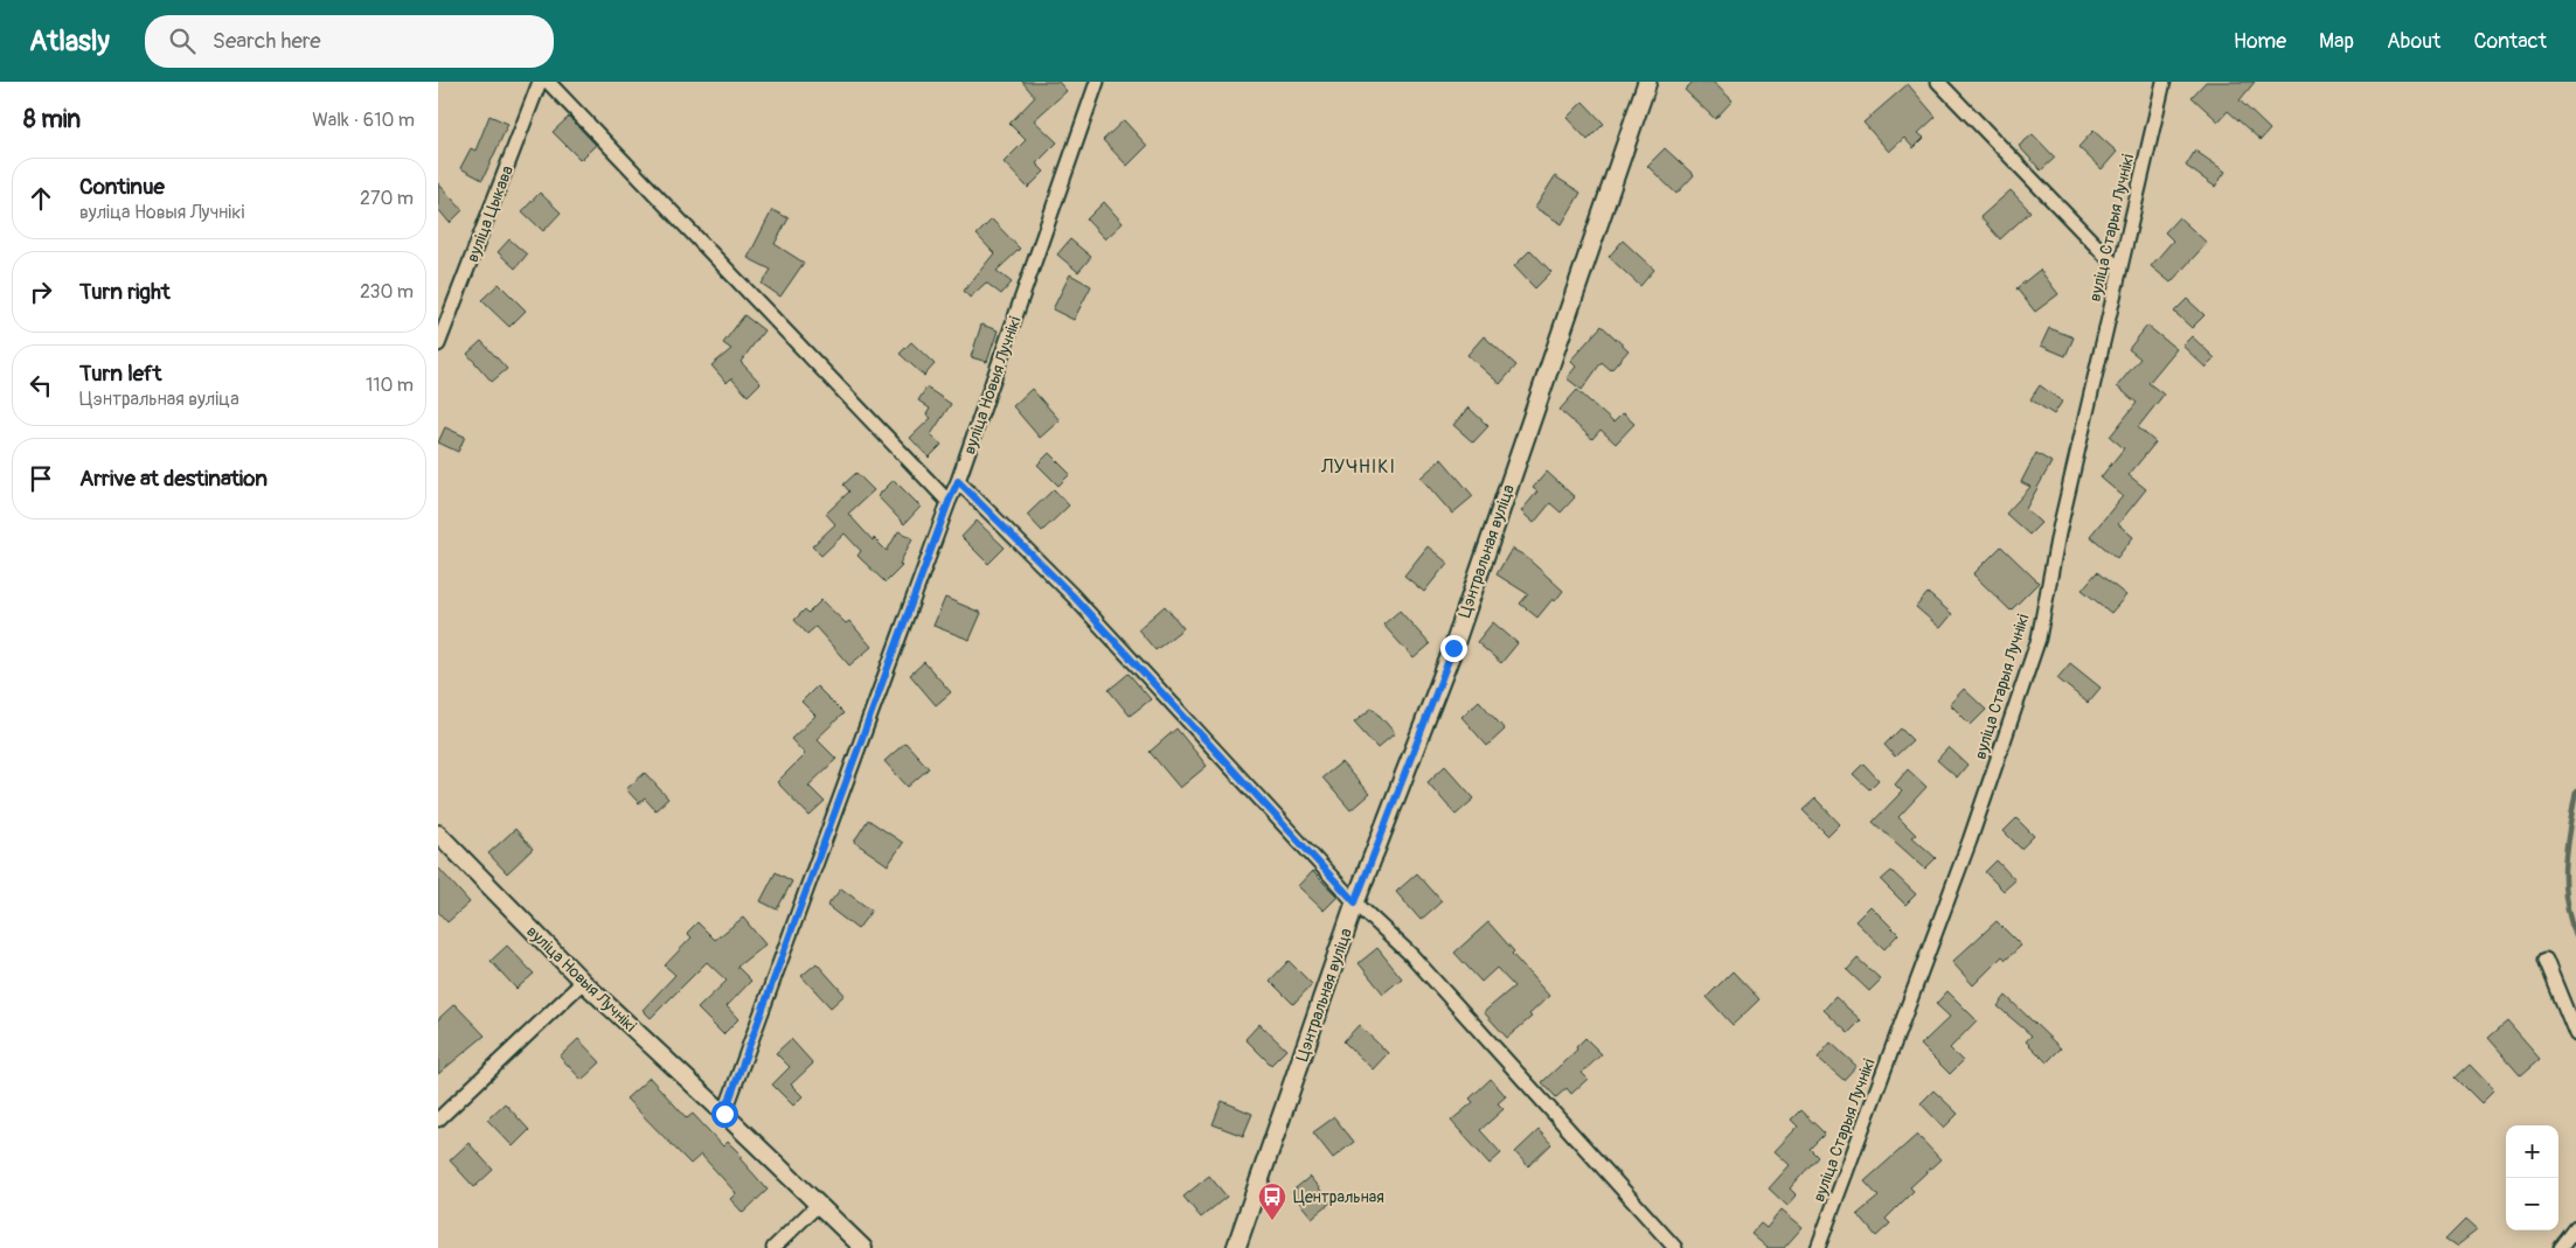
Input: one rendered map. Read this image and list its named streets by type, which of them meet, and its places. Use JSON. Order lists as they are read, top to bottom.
{
  "streets": {
    "main road": ["Цэнтральная вуліца"],
    "street": ["вуліца Цыкава", "вуліца Старыя Лучнікі", "вуліца Новыя Лучнікі"]
  },
  "districts": ["ЛУЧНІКІ"],
  "places": {
    "bus stop": ["Центральная"]
  },
  "page": {
    "header": "Atlasly",
    "search": "Search here",
    "nav": [
      "Home",
      "Map",
      "About",
      "Contact"
    ],
    "heading": ["8 min", "Walk · 610 m"],
    "list": [
      ["Continue", "вуліца Новыя Лучнікі", "270 m"],
      ["Turn right", "230 m"],
      ["Turn left", "Цэнтральная вуліца", "110 m"],
      "Arrive at destination"
    ],
    "map_buttons": ["+", "−"]
  }
}
